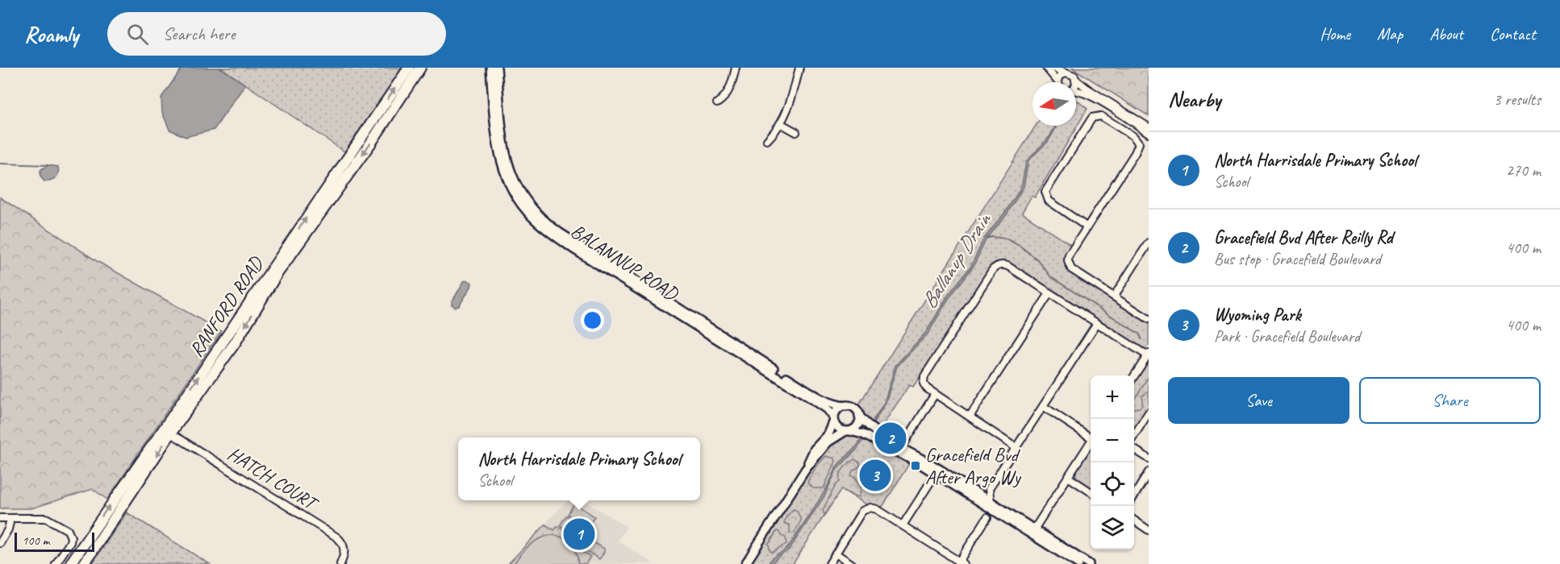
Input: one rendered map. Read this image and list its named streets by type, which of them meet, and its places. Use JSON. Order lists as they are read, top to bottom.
{
  "streets": {
    "main road": ["RANFORD ROAD"],
    "street": ["BALANNUP ROAD", "HATCH COURT"]
  },
  "crossings": [
    ["RANFORD ROAD", "HATCH COURT"]
  ],
  "water": ["Ballanup Drain"],
  "places": {
    "transit": ["Gracefield Bvd After Argo Wy"]
  },
  "scale_bar": "100 m",
  "north": "left",
  "page": {
    "header": "Roamly",
    "search": "Search here",
    "nav": [
      "Home",
      "Map",
      "About",
      "Contact"
    ],
    "heading": ["Nearby", "3 results"],
    "list": [
      {
        "mark": "1",
        "name": "North Harrisdale Primary School",
        "note": "School",
        "value": "270 m"
      },
      {
        "mark": "2",
        "name": "Gracefield Bvd After Reilly Rd",
        "note": "Bus stop · Gracefield Boulevard",
        "value": "400 m"
      },
      {
        "mark": "3",
        "name": "Wyoming Park",
        "note": "Park · Gracefield Boulevard",
        "value": "400 m"
      }
    ],
    "buttons": ["Save", "Share"],
    "map_buttons": ["+", "−"],
    "pins": ["2", "3", "1"],
    "popup": ["North Harrisdale Primary School", "School"],
    "scale": "100 m"
  }
}
